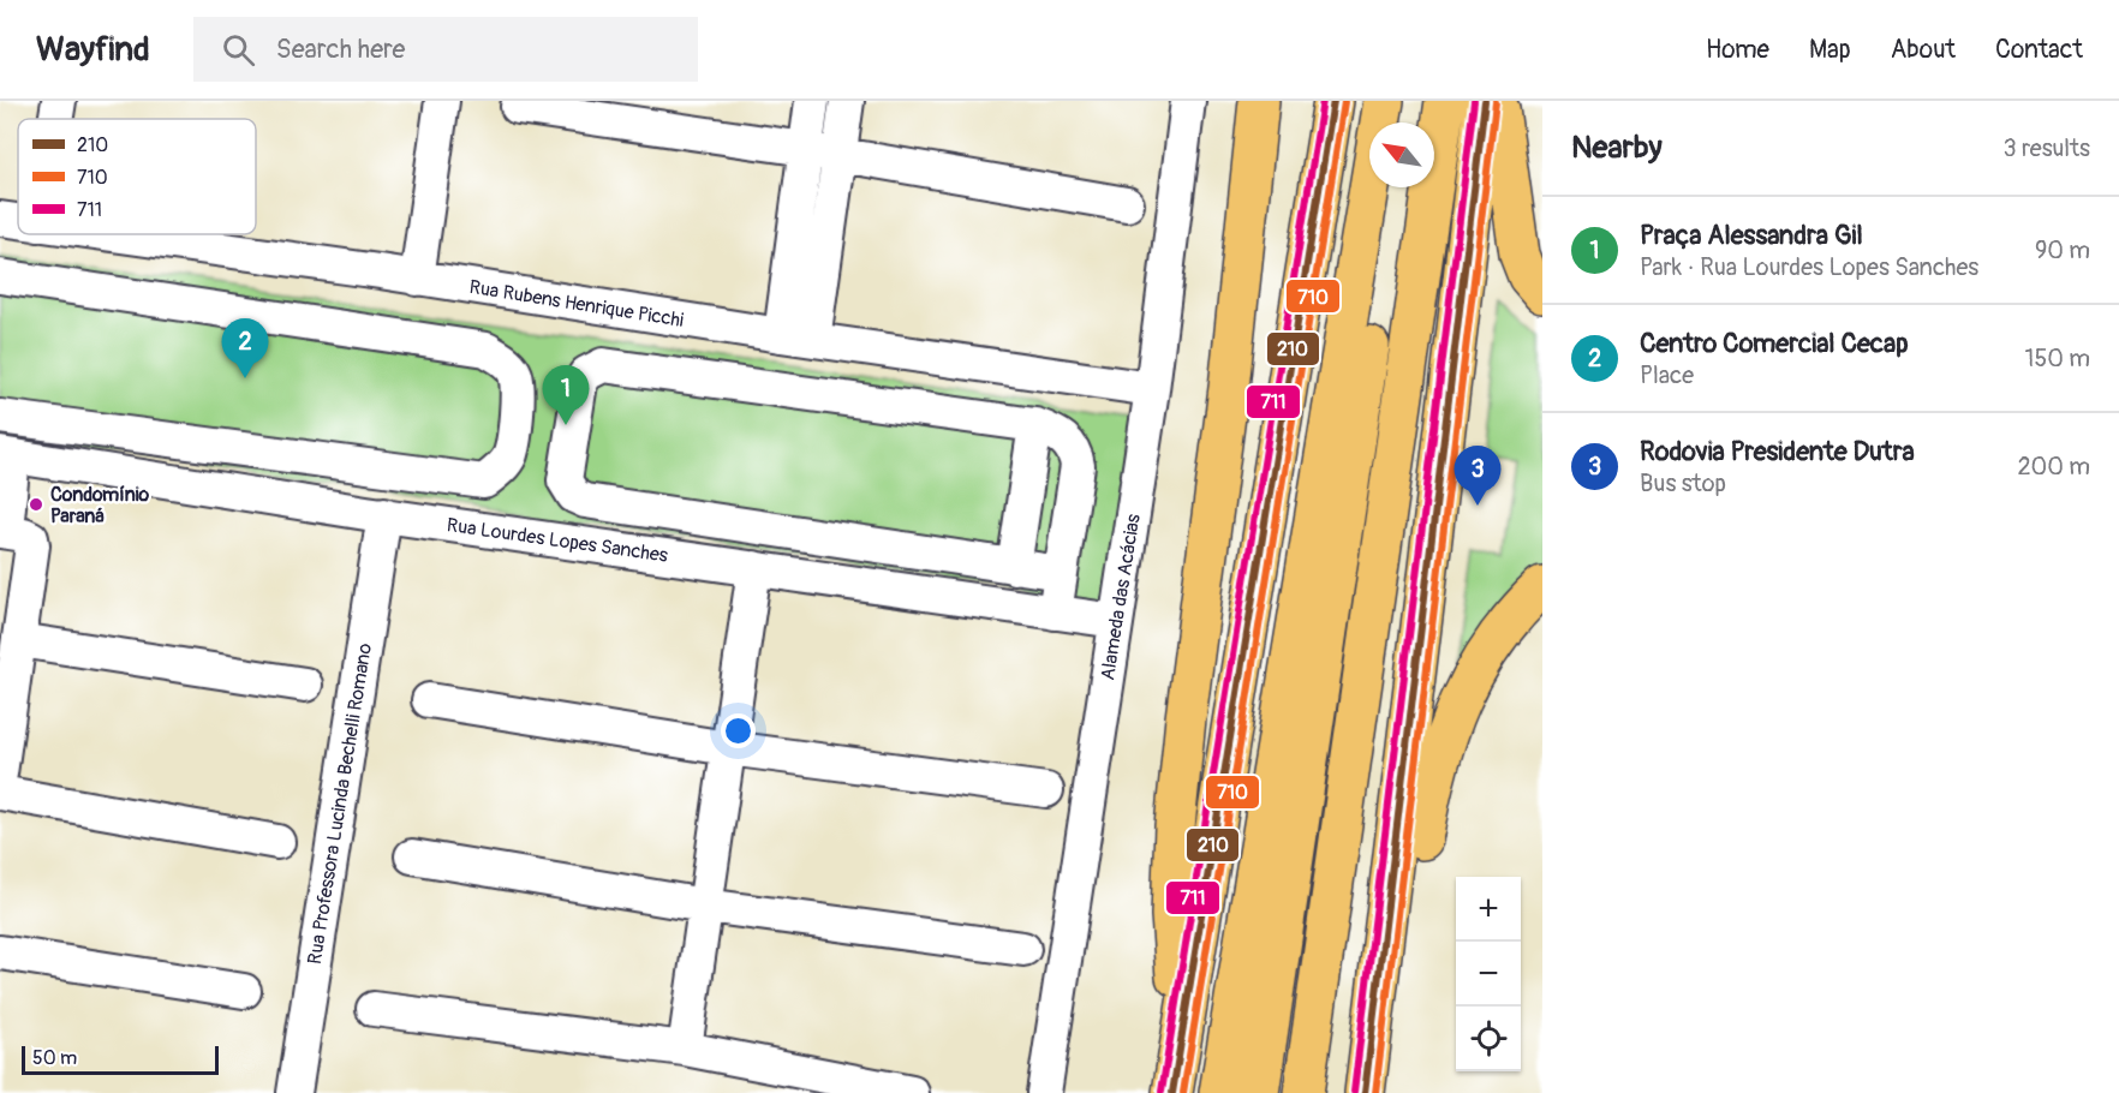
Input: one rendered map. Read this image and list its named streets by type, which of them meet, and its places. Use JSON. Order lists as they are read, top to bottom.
{
  "streets": {
    "street": [
      "Rua Rubens Henrique Picchi",
      "Rua Lourdes Lopes Sanches",
      "Alameda das Acácias",
      "Rua Professora Lucinda Bechelli Romano"
    ]
  },
  "crossings": [
    ["Rua Rubens Henrique Picchi", "Alameda das Acácias"],
    ["Rua Lourdes Lopes Sanches", "Alameda das Acácias"],
    ["Rua Lourdes Lopes Sanches", "Rua Professora Lucinda Bechelli Romano"]
  ],
  "places": ["Condomínio Paraná"],
  "lines": ["transit line 210", "transit line 711", "transit line 710"],
  "legend": ["210", "710", "711"],
  "scale_bar": "50 m",
  "north": "top left",
  "page": {
    "header": "Wayfind",
    "search": "Search here",
    "nav": [
      "Home",
      "Map",
      "About",
      "Contact"
    ],
    "heading": ["Nearby", "3 results"],
    "list": [
      {
        "mark": "1",
        "name": "Praça Alessandra Gil",
        "note": "Park · Rua Lourdes Lopes Sanches",
        "value": "90 m"
      },
      {
        "mark": "2",
        "name": "Centro Comercial Cecap",
        "note": "Place",
        "value": "150 m"
      },
      {
        "mark": "3",
        "name": "Rodovia Presidente Dutra",
        "note": "Bus stop",
        "value": "200 m"
      }
    ],
    "pins": ["2", "1", "3"],
    "map_buttons": ["+", "−"],
    "scale": "50 m"
  }
}
